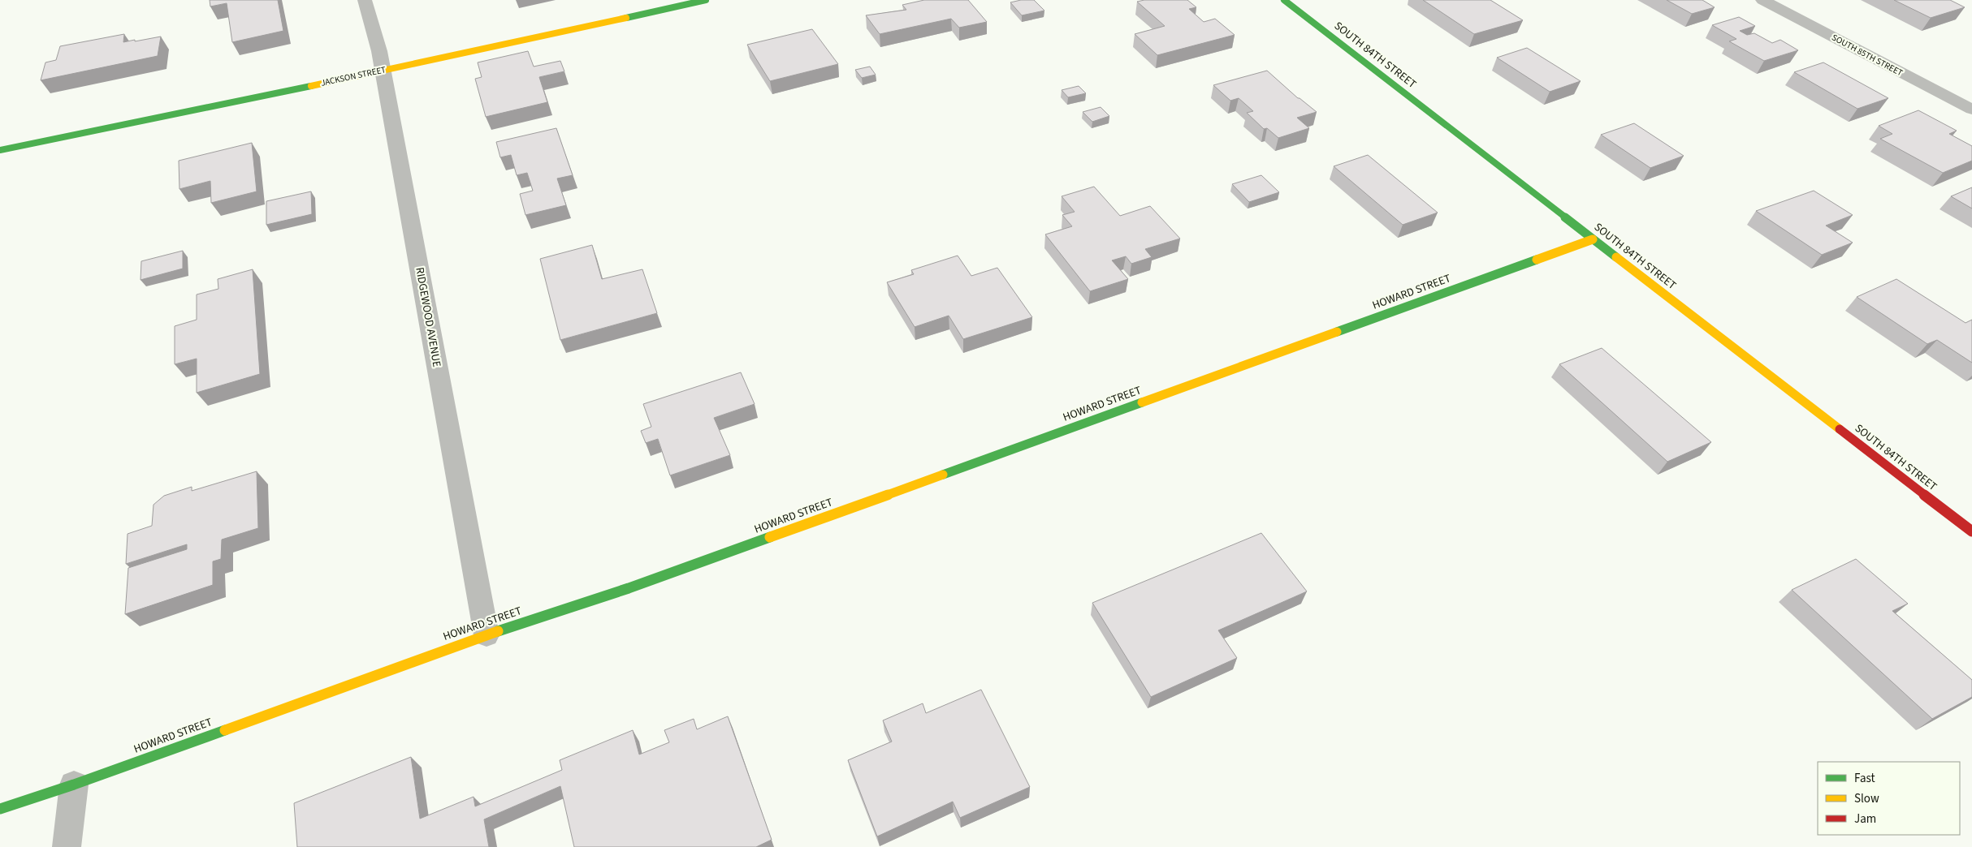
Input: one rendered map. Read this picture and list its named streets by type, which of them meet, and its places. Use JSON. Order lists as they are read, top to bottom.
{
  "streets": {
    "street": [
      "SOUTH 84TH STREET",
      "SOUTH 85TH STREET",
      "JACKSON STREET",
      "HOWARD STREET",
      "RIDGEWOOD AVENUE"
    ]
  },
  "crossings": [
    ["SOUTH 84TH STREET", "HOWARD STREET"],
    ["JACKSON STREET", "RIDGEWOOD AVENUE"],
    ["HOWARD STREET", "RIDGEWOOD AVENUE"]
  ],
  "legend": ["Fast", "Slow", "Jam"]
}
